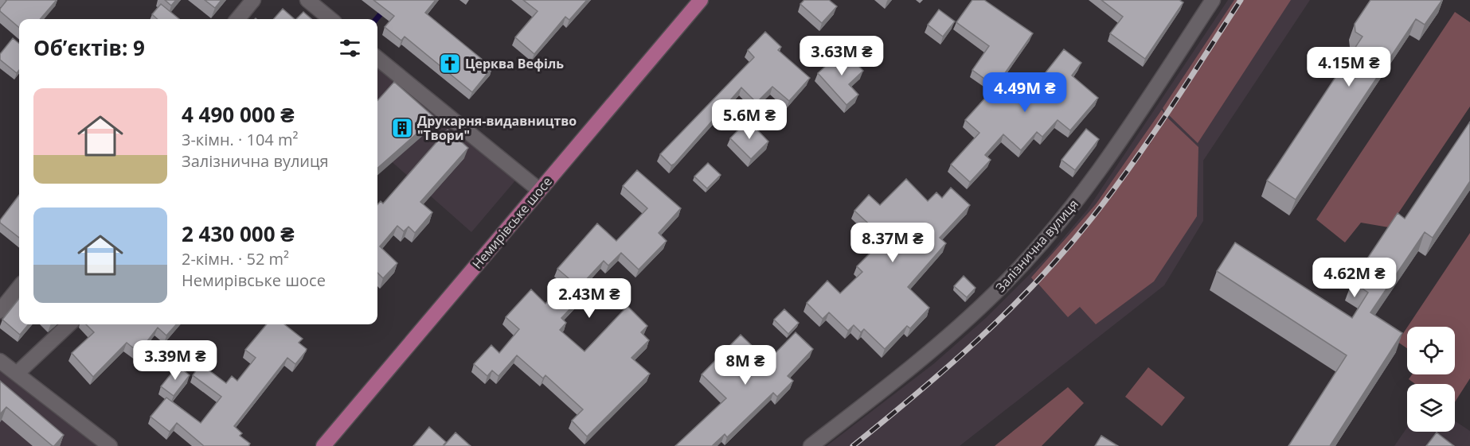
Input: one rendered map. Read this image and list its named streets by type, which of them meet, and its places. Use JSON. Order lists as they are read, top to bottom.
{
  "streets": {
    "main road": ["Немирівське шосе"],
    "street": ["Залізнична вулиця"]
  },
  "places": {
    "church": ["Церква Вефіль"],
    "building": ["Друкарня-видавництво \"Твори\""]
  },
  "page": {
    "heading": "Об’єктів: 9",
    "price": [
      "3.63M ₴",
      "4.15M ₴",
      "4.49M ₴",
      "5.6M ₴",
      "8.37M ₴",
      "4.62M ₴",
      "2.43M ₴",
      "3.39M ₴",
      "8M ₴"
    ],
    "list": [
      {
        "name": "4 490 000 ₴",
        "note": "3-кімн. · 104 m² · Залізнична вулиця"
      },
      {
        "name": "2 430 000 ₴",
        "note": "2-кімн. · 52 m² · Немирівське шосе"
      }
    ]
  }
}
